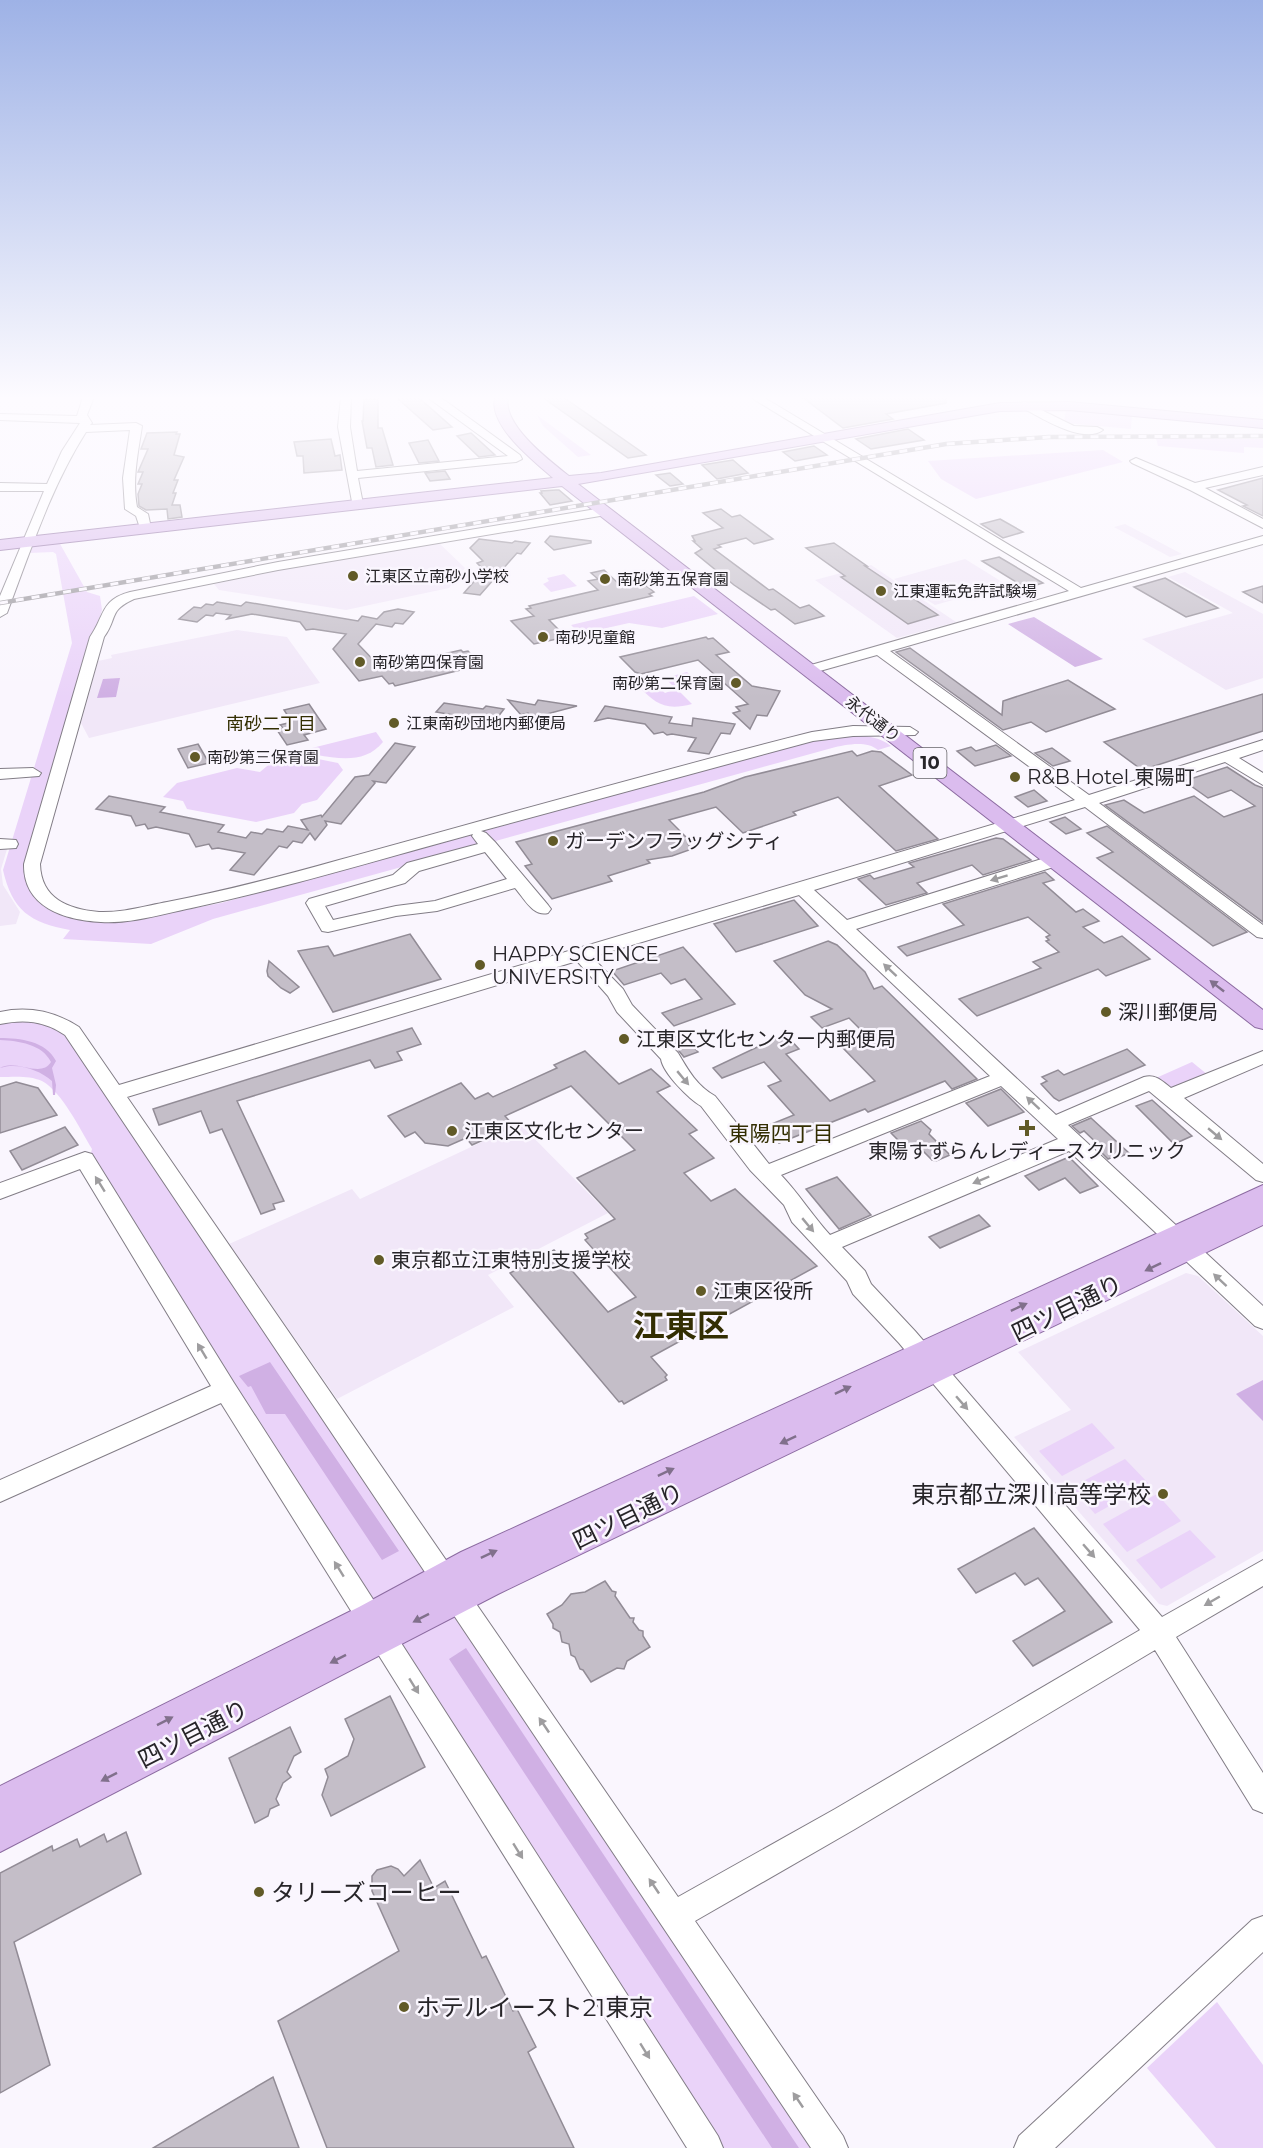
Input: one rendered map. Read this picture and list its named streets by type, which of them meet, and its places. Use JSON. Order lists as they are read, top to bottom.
{
  "streets": {
    "main road": ["永代通り", "10", "四ツ目通り"]
  },
  "districts": ["南砂二丁目", "東陽四丁目", "江東区"],
  "places": {
    "other": [
      "江東区立南砂小学校",
      "南砂第五保育園",
      "江東運転免許試験場",
      "南砂児童館",
      "南砂第四保育園",
      "南砂第二保育園",
      "江東南砂団地内郵便局",
      "南砂第三保育園",
      "R&B Hotel 東陽町",
      "ガーデンフラッグシティ",
      "HAPPY SCIENCE UNIVERSITY",
      "深川郵便局",
      "江東区文化センター内郵便局",
      "江東区文化センター",
      "東京都立江東特別支援学校",
      "江東区役所",
      "東京都立深川高等学校",
      "タリーズコーヒー",
      "ホテルイースト21東京"
    ],
    "health": ["東陽すずらんレディースクリニック"]
  }
}
